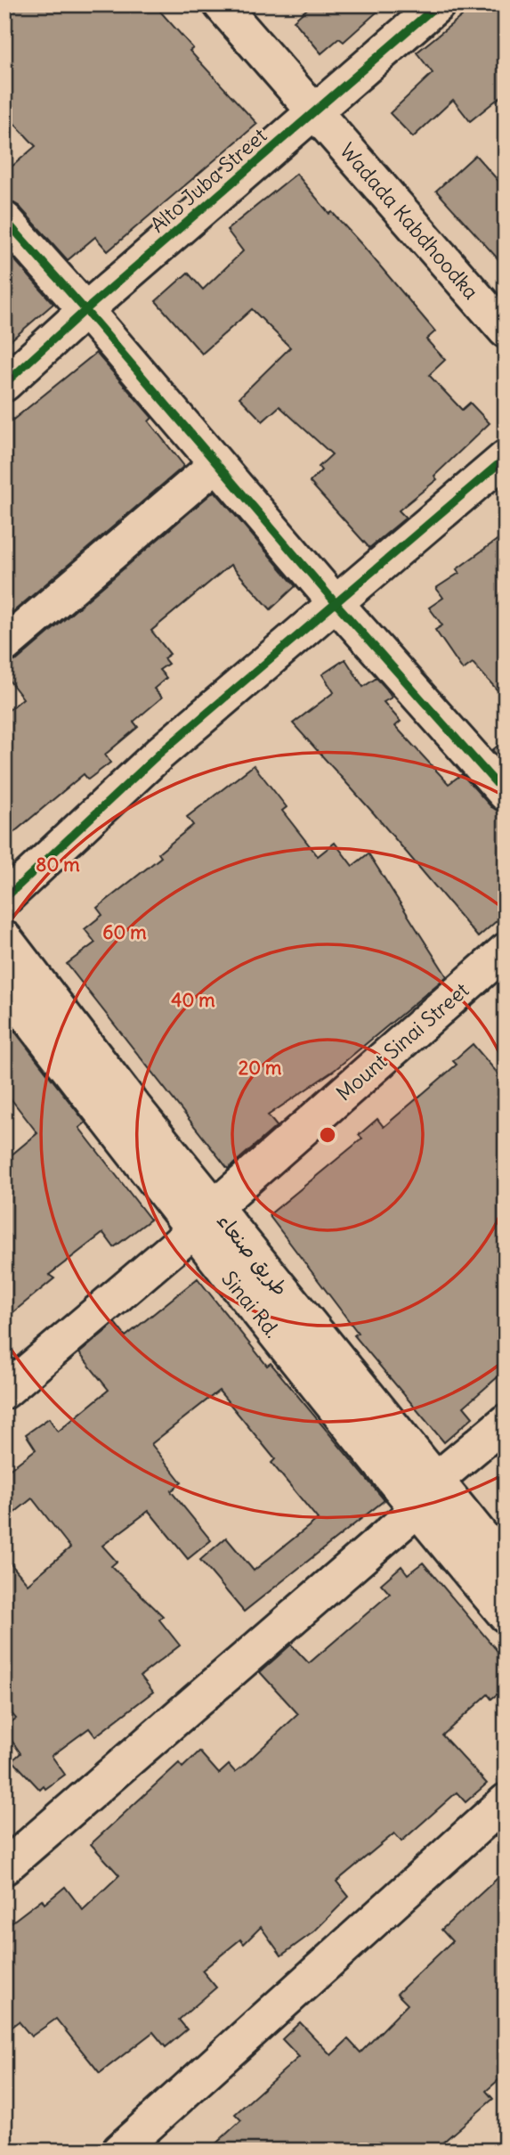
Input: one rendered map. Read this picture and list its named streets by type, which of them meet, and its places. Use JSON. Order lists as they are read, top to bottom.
{
  "streets": {
    "street": [
      "Alto Juba Street",
      "Wadada Kabdhoodka",
      "Mount Sinai Street",
      "طريق صنعاء",
      "Sinai Rd."
    ]
  },
  "crossings": [
    ["Alto Juba Street", "Wadada Kabdhoodka"],
    ["Mount Sinai Street", "طريق صنعاء"],
    ["Mount Sinai Street", "Sinai Rd."],
    ["طريق صنعاء", "Sinai Rd."]
  ],
  "rings": [
    "80 m",
    "60 m",
    "40 m",
    "20 m"
  ]
}
